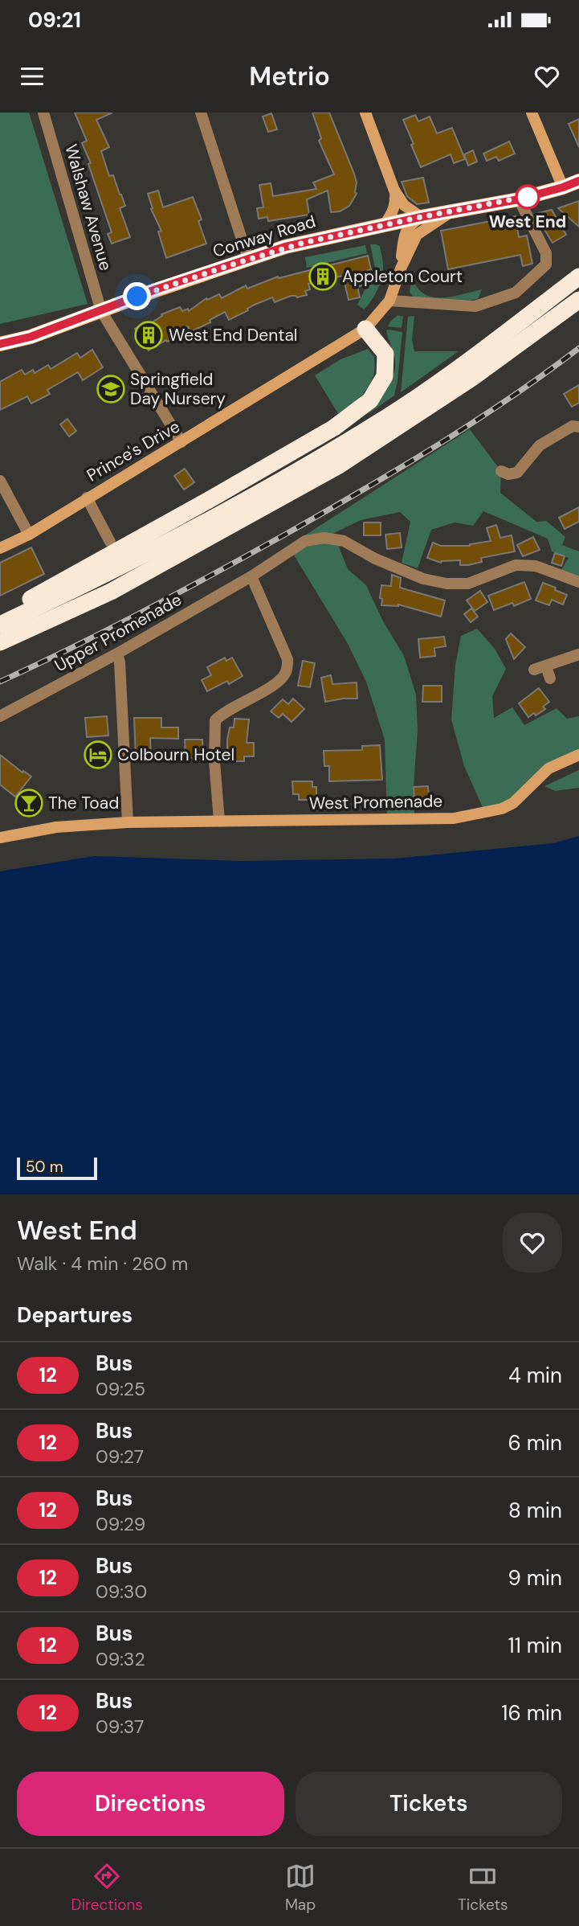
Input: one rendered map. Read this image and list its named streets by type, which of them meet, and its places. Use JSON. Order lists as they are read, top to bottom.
{
  "streets": {
    "main road": ["Conway Road", "Prince's Drive", "West Promenade"],
    "street": ["Walshaw Avenue", "Upper Promenade"]
  },
  "crossings": [
    ["Walshaw Avenue", "Conway Road"],
    ["Walshaw Avenue", "Prince's Drive"],
    ["Conway Road", "Prince's Drive"]
  ],
  "places": {
    "other": ["West End"],
    "building": ["Appleton Court", "West End Dental"],
    "school or university": ["Springfield Day Nursery"],
    "hotel": ["Colbourn Hotel"],
    "bar": ["The Toad"]
  },
  "lines": ["bus line 12"],
  "scale_bar": "50 m",
  "page": {
    "status": "09:21",
    "header": "Metrio",
    "scale": "50 m",
    "heading": [
      ["West End", "Walk · 4 min · 260 m"],
      "Departures"
    ],
    "list": [
      {
        "mark": "12",
        "name": "Bus",
        "note": "09:25",
        "value": "4 min"
      },
      {
        "mark": "12",
        "name": "Bus",
        "note": "09:27",
        "value": "6 min"
      },
      {
        "mark": "12",
        "name": "Bus",
        "note": "09:29",
        "value": "8 min"
      },
      {
        "mark": "12",
        "name": "Bus",
        "note": "09:30",
        "value": "9 min"
      },
      {
        "mark": "12",
        "name": "Bus",
        "note": "09:32",
        "value": "11 min"
      },
      {
        "mark": "12",
        "name": "Bus",
        "note": "09:37",
        "value": "16 min"
      }
    ],
    "buttons": ["Directions", "Tickets"],
    "tabs": ["Directions", "Map", "Tickets"]
  }
}
